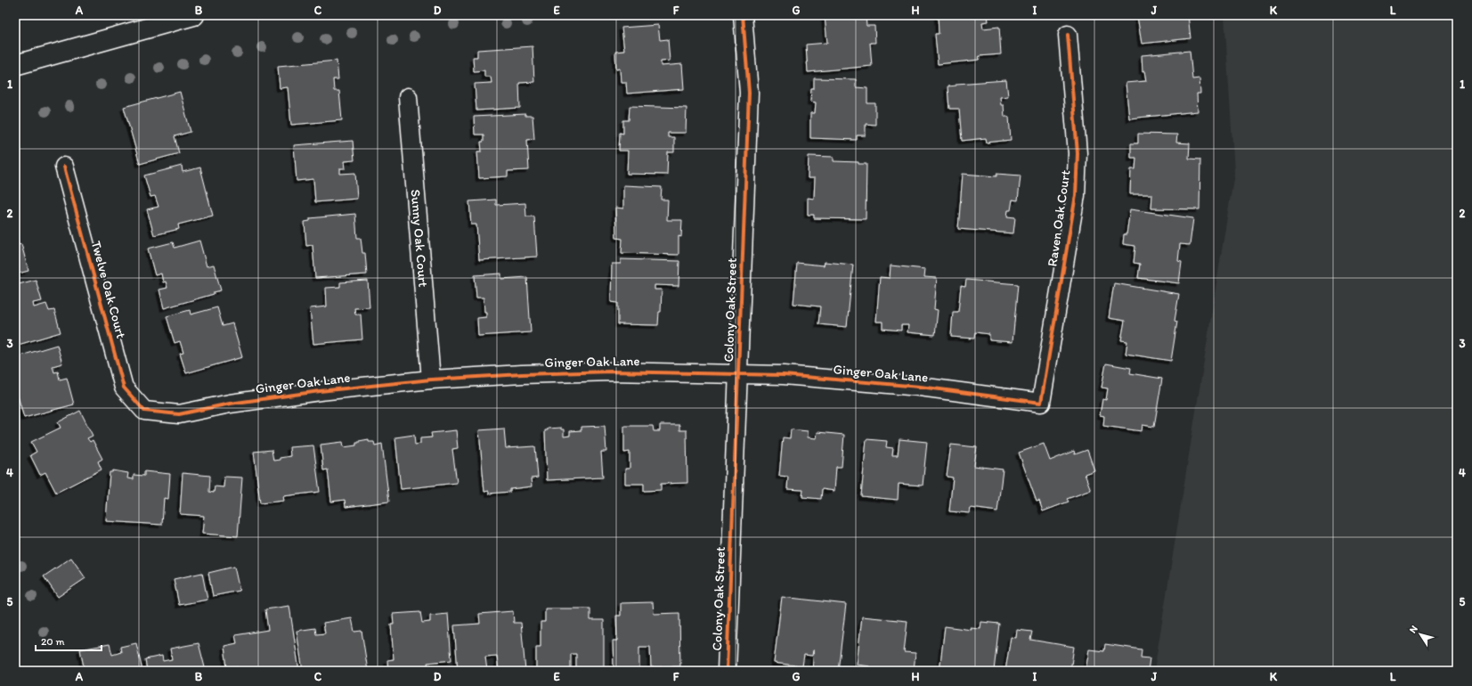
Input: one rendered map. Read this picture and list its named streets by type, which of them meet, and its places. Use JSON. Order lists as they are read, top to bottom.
{
  "streets": {
    "street": [
      "Raven Oak Court",
      "Sunny Oak Court",
      "Twelve Oak Court",
      "Colony Oak Street",
      "Ginger Oak Lane"
    ]
  },
  "crossings": [
    ["Raven Oak Court", "Ginger Oak Lane"],
    ["Sunny Oak Court", "Ginger Oak Lane"],
    ["Twelve Oak Court", "Ginger Oak Lane"],
    ["Colony Oak Street", "Ginger Oak Lane"]
  ],
  "scale_bar": "20 m",
  "north": "top left",
  "grid": {
    "columns": [
      "A",
      "B",
      "C",
      "D",
      "E",
      "F",
      "G",
      "H",
      "I",
      "J",
      "K",
      "L"
    ],
    "rows": [
      "1",
      "2",
      "3",
      "4",
      "5"
    ]
  }
}
